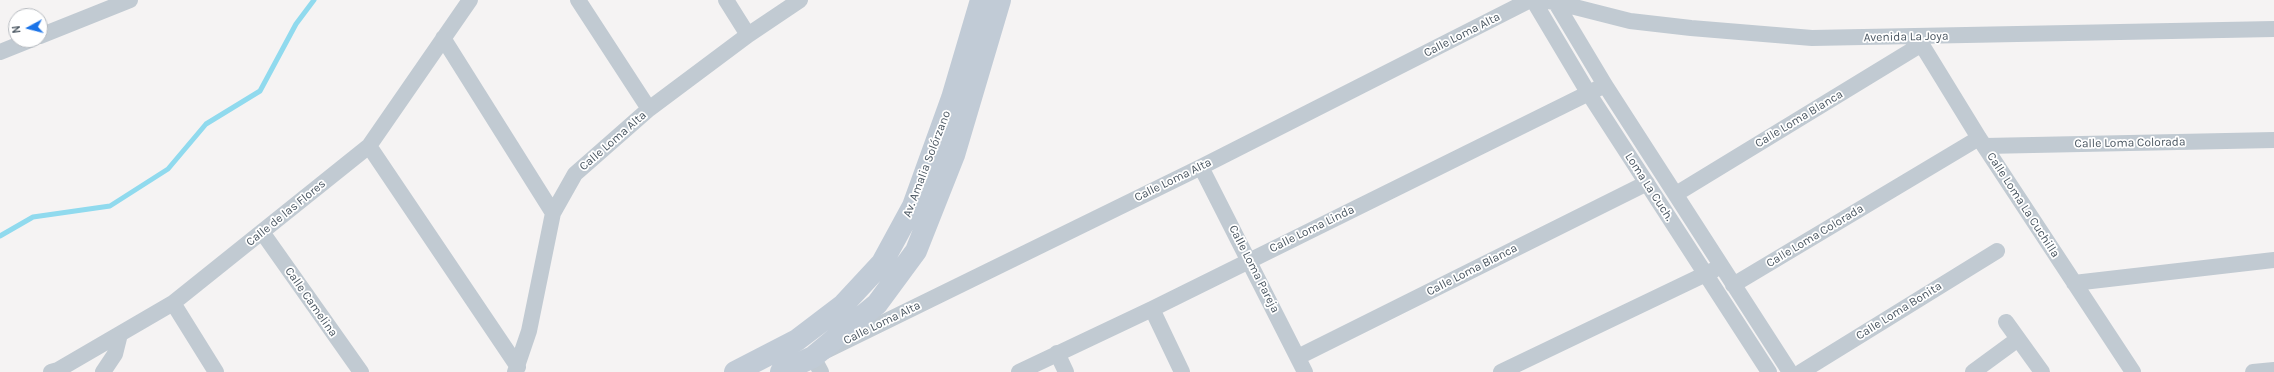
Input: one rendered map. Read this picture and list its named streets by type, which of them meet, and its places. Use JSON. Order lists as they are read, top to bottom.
{
  "streets": {
    "main road": ["Av. Amalia Solórzano"],
    "street": [
      "Calle Loma Alta",
      "Avenida La Joya",
      "Calle Loma Blanca",
      "Calle Loma Colorada",
      "Loma La Cuch.",
      "Calle Loma La Cuchilla",
      "Calle de las Flores",
      "Calle Loma Linda",
      "Calle Loma Pareja",
      "Calle Camelina",
      "Calle Loma Bonita"
    ]
  },
  "crossings": [
    ["Calle Loma Alta", "Av. Amalia Solórzano"],
    ["Calle Loma Alta", "Loma La Cuch."],
    ["Calle Loma Alta", "Calle Loma Pareja"],
    ["Avenida La Joya", "Calle Loma Blanca"],
    ["Avenida La Joya", "Loma La Cuch."],
    ["Avenida La Joya", "Calle Loma La Cuchilla"],
    ["Calle Loma Blanca", "Loma La Cuch."],
    ["Calle Loma Blanca", "Calle Loma La Cuchilla"],
    ["Calle Loma Blanca", "Calle Loma Pareja"],
    ["Calle Loma Colorada", "Loma La Cuch."],
    ["Calle Loma Colorada", "Calle Loma La Cuchilla"],
    ["Loma La Cuch.", "Calle Loma Linda"],
    ["Calle de las Flores", "Calle Camelina"],
    ["Calle Loma Linda", "Calle Loma Pareja"]
  ],
  "north": "left"
}
